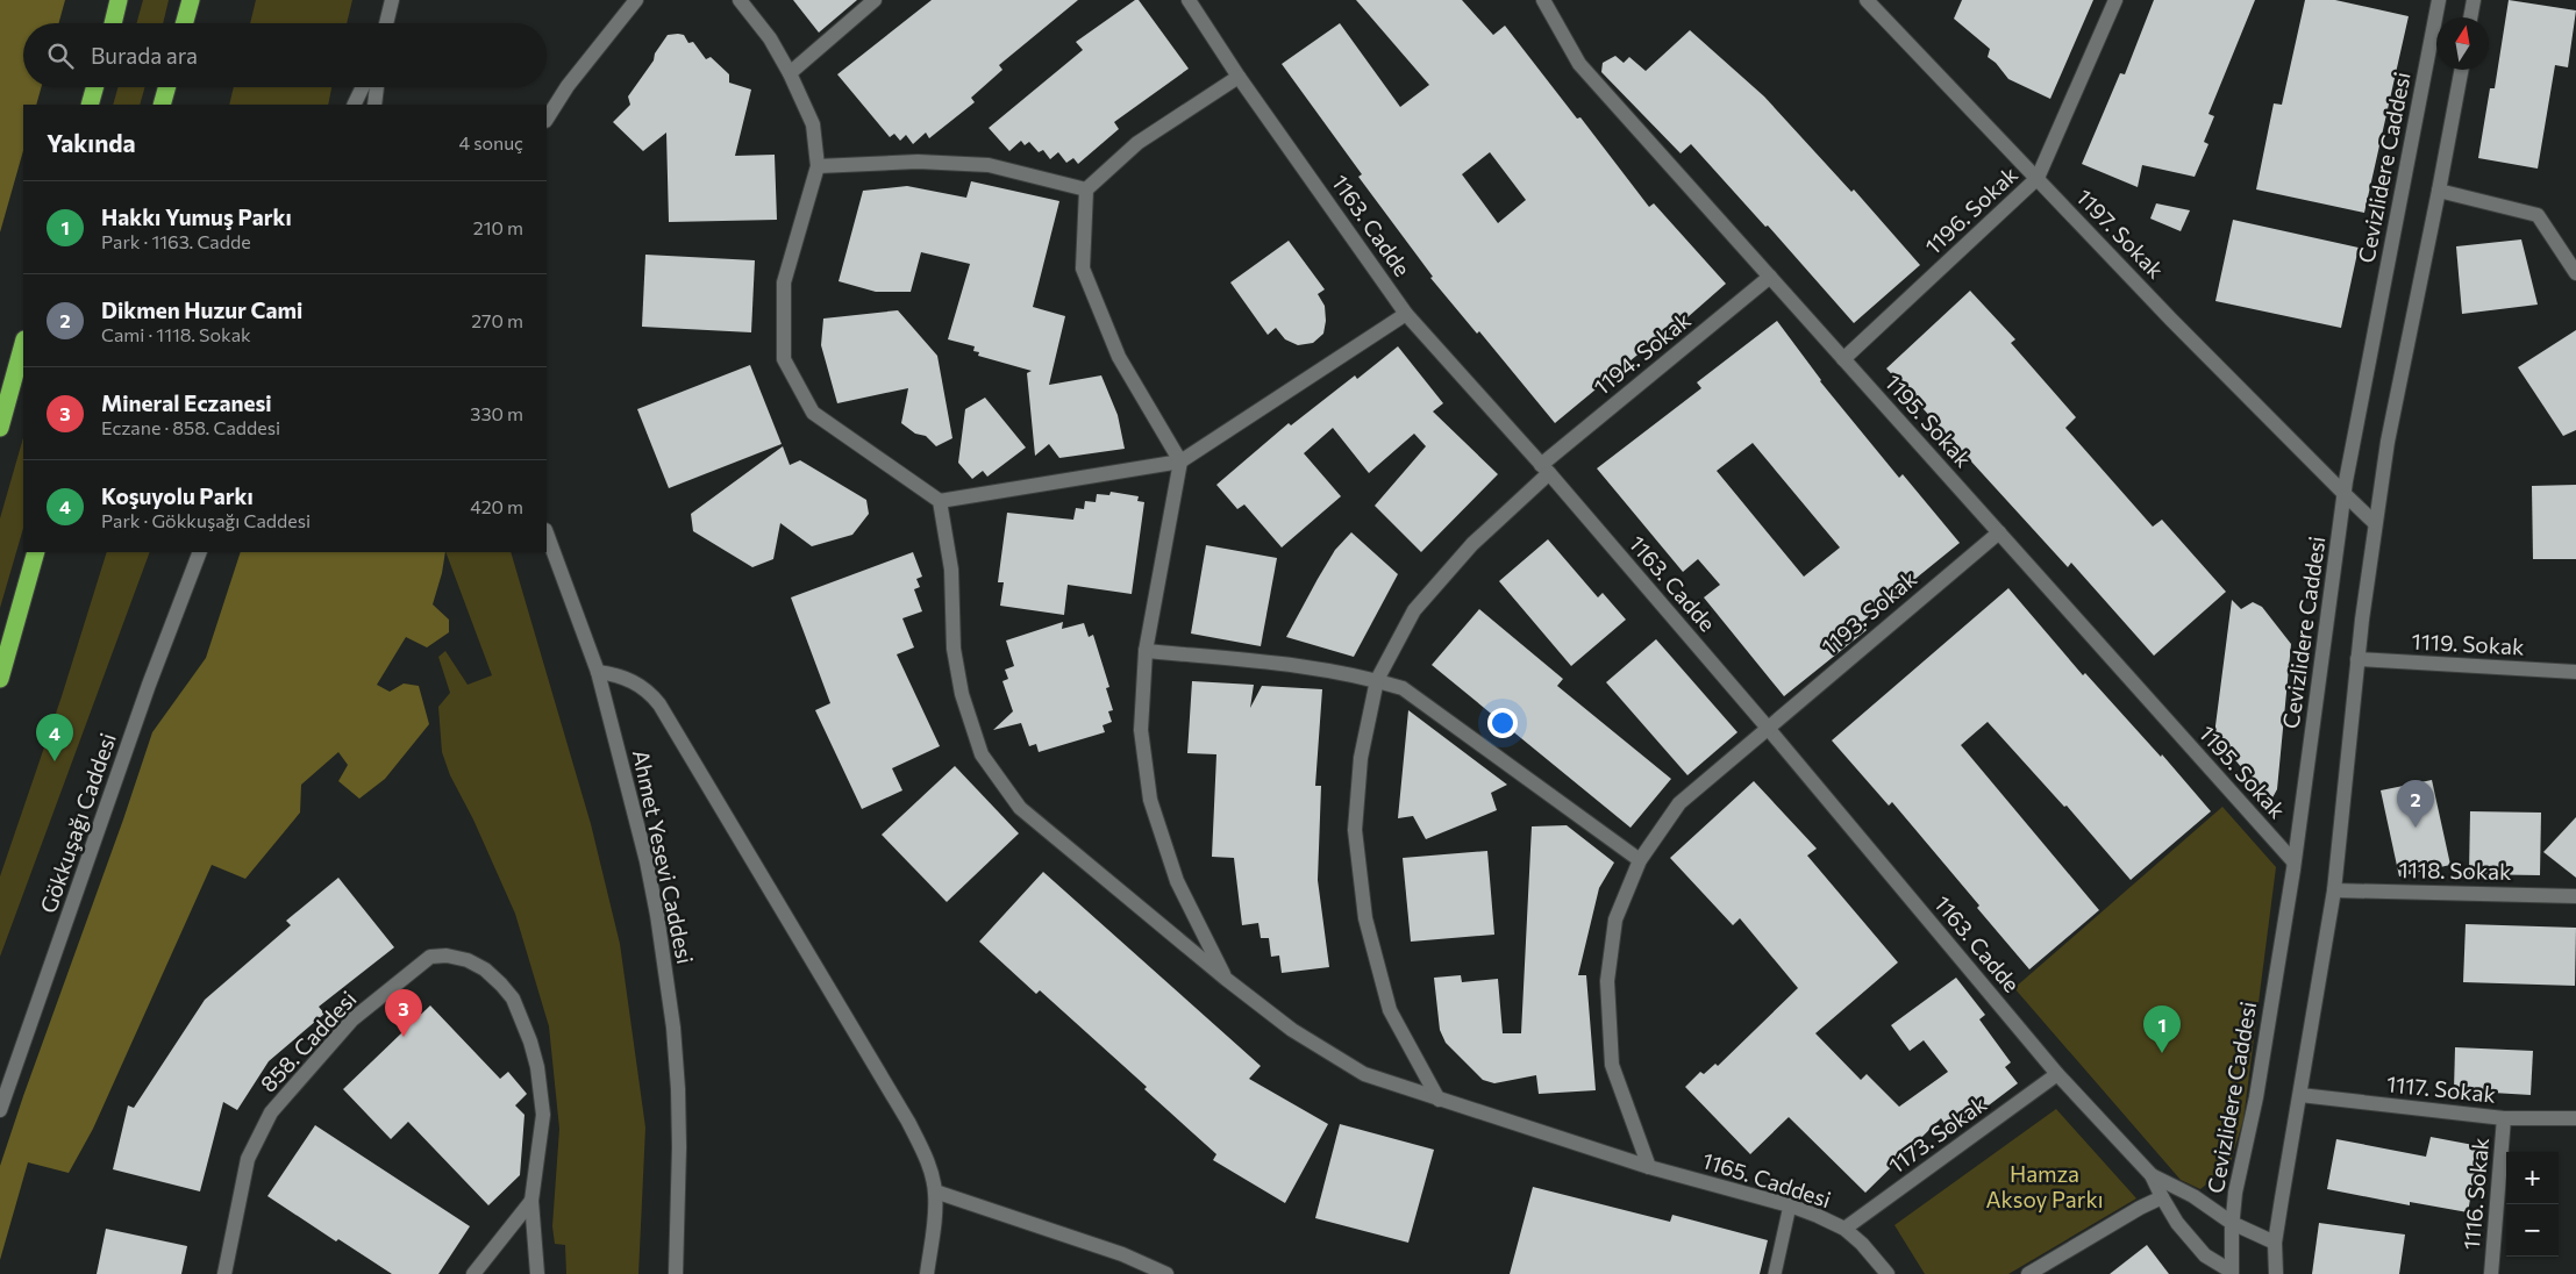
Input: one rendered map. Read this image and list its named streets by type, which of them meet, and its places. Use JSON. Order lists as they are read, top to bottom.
{
  "streets": {
    "street": [
      "Cevizlidere Caddesi",
      "1196. Sokak",
      "1163. Cadde",
      "1197. Sokak",
      "1194. Sokak",
      "1195. Sokak",
      "1193. Sokak",
      "1119. Sokak",
      "Gökkuşağı Caddesi",
      "Ahmet Yesevi Caddesi",
      "1118. Sokak",
      "858. Caddesi",
      "1117. Sokak",
      "1173. Sokak",
      "1165. Caddesi",
      "1116. Sokak"
    ]
  },
  "crossings": [
    ["Cevizlidere Caddesi", "1163. Cadde"],
    ["Cevizlidere Caddesi", "1197. Sokak"],
    ["Cevizlidere Caddesi", "1195. Sokak"],
    ["1196. Sokak", "1197. Sokak"],
    ["1196. Sokak", "1195. Sokak"],
    ["1163. Cadde", "1194. Sokak"],
    ["1163. Cadde", "1193. Sokak"],
    ["1163. Cadde", "1173. Sokak"],
    ["1194. Sokak", "1195. Sokak"],
    ["1194. Sokak", "1165. Caddesi"],
    ["1195. Sokak", "1193. Sokak"],
    ["1193. Sokak", "1165. Caddesi"],
    ["1117. Sokak", "1116. Sokak"],
    ["1173. Sokak", "1165. Caddesi"]
  ],
  "parks": ["Hamza Aksoy Parkı"],
  "north": "top",
  "page": {
    "search": "Burada ara",
    "heading": ["Yakında", "4 sonuç"],
    "list": [
      {
        "mark": "1",
        "name": "Hakkı Yumuş Parkı",
        "note": "Park · 1163. Cadde",
        "value": "210 m"
      },
      {
        "mark": "2",
        "name": "Dikmen Huzur Cami",
        "note": "Cami · 1118. Sokak",
        "value": "270 m"
      },
      {
        "mark": "3",
        "name": "Mineral Eczanesi",
        "note": "Eczane · 858. Caddesi",
        "value": "330 m"
      },
      {
        "mark": "4",
        "name": "Koşuyolu Parkı",
        "note": "Park · Gökkuşağı Caddesi",
        "value": "420 m"
      }
    ],
    "pins": [
      "4",
      "2",
      "3",
      "1"
    ],
    "map_buttons": ["+", "−"]
  }
}
